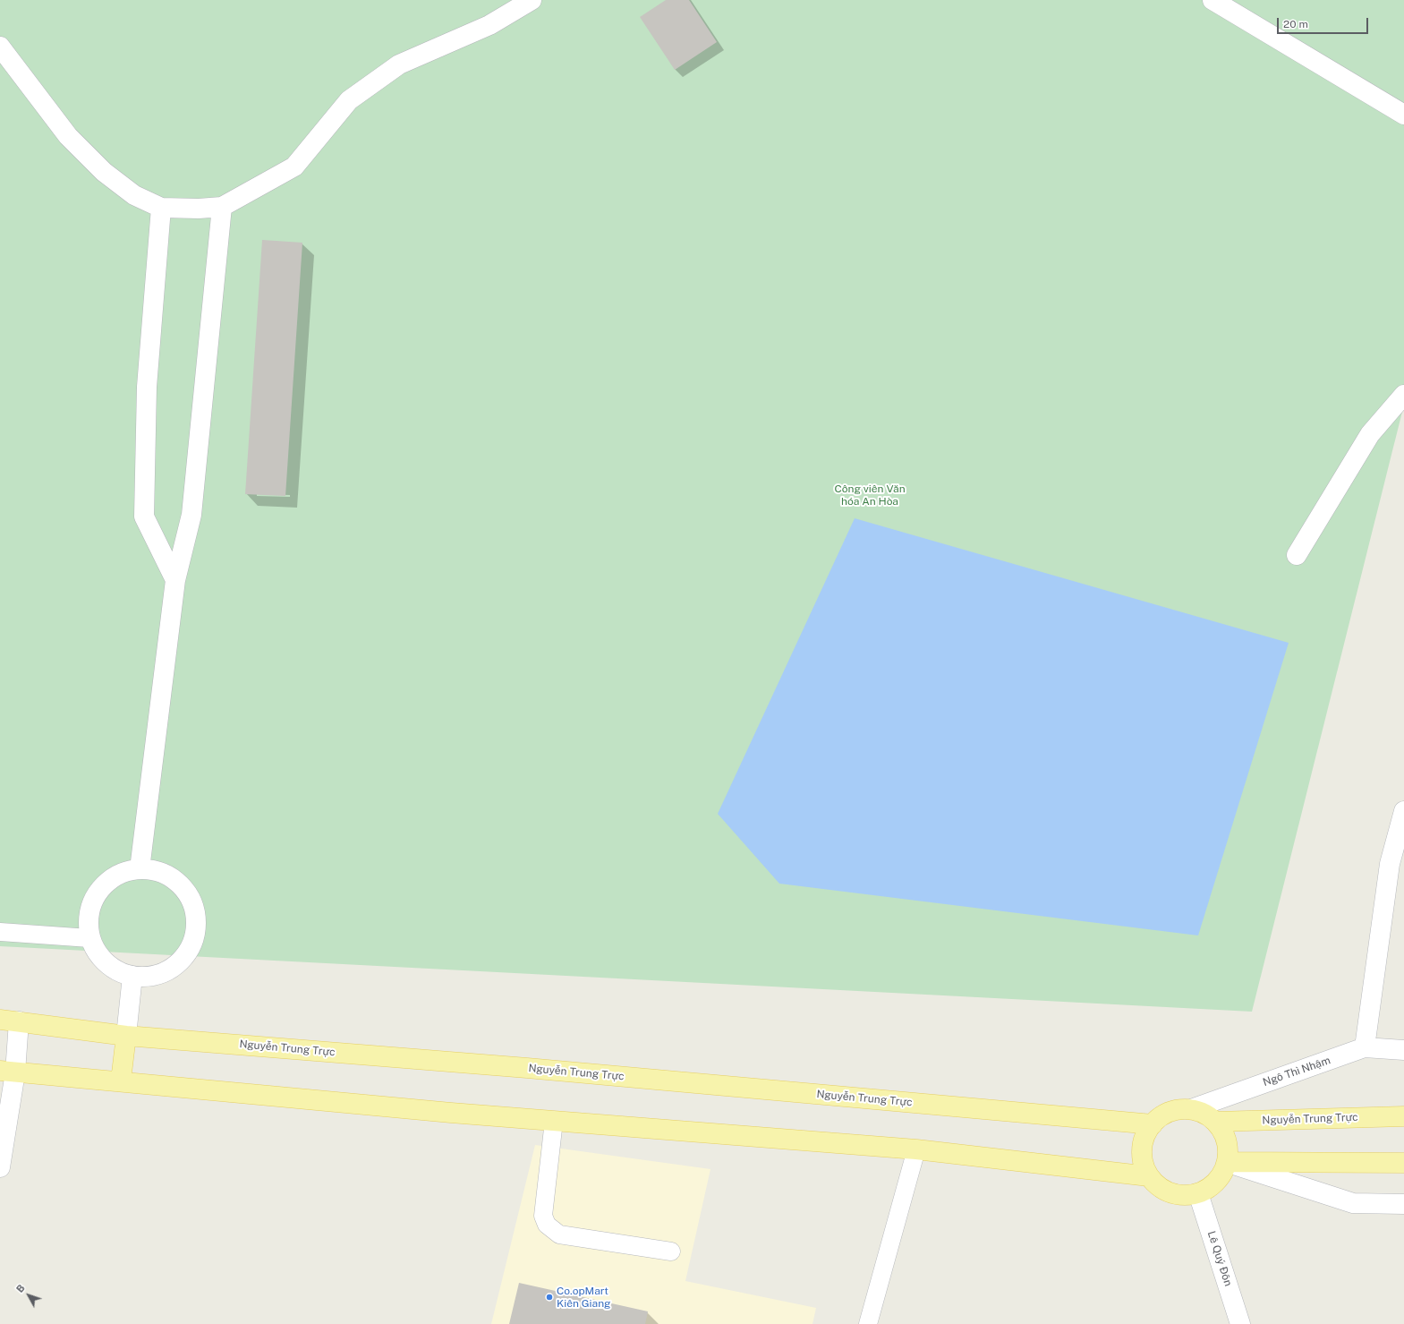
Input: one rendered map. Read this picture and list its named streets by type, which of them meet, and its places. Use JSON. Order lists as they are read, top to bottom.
{
  "streets": {
    "main road": ["Nguyễn Trung Trực"],
    "street": ["Ngô Thì Nhậm", "Lê Quý Đôn"]
  },
  "crossings": [
    ["Nguyễn Trung Trực", "Ngô Thì Nhậm"],
    ["Nguyễn Trung Trực", "Lê Quý Đôn"],
    ["Ngô Thì Nhậm", "Lê Quý Đôn"]
  ],
  "parks": ["Công viên Văn hóa An Hòa"],
  "places": ["Co.opMart Kiên Giang"],
  "scale_bar": "20 m",
  "north": "top left"
}
